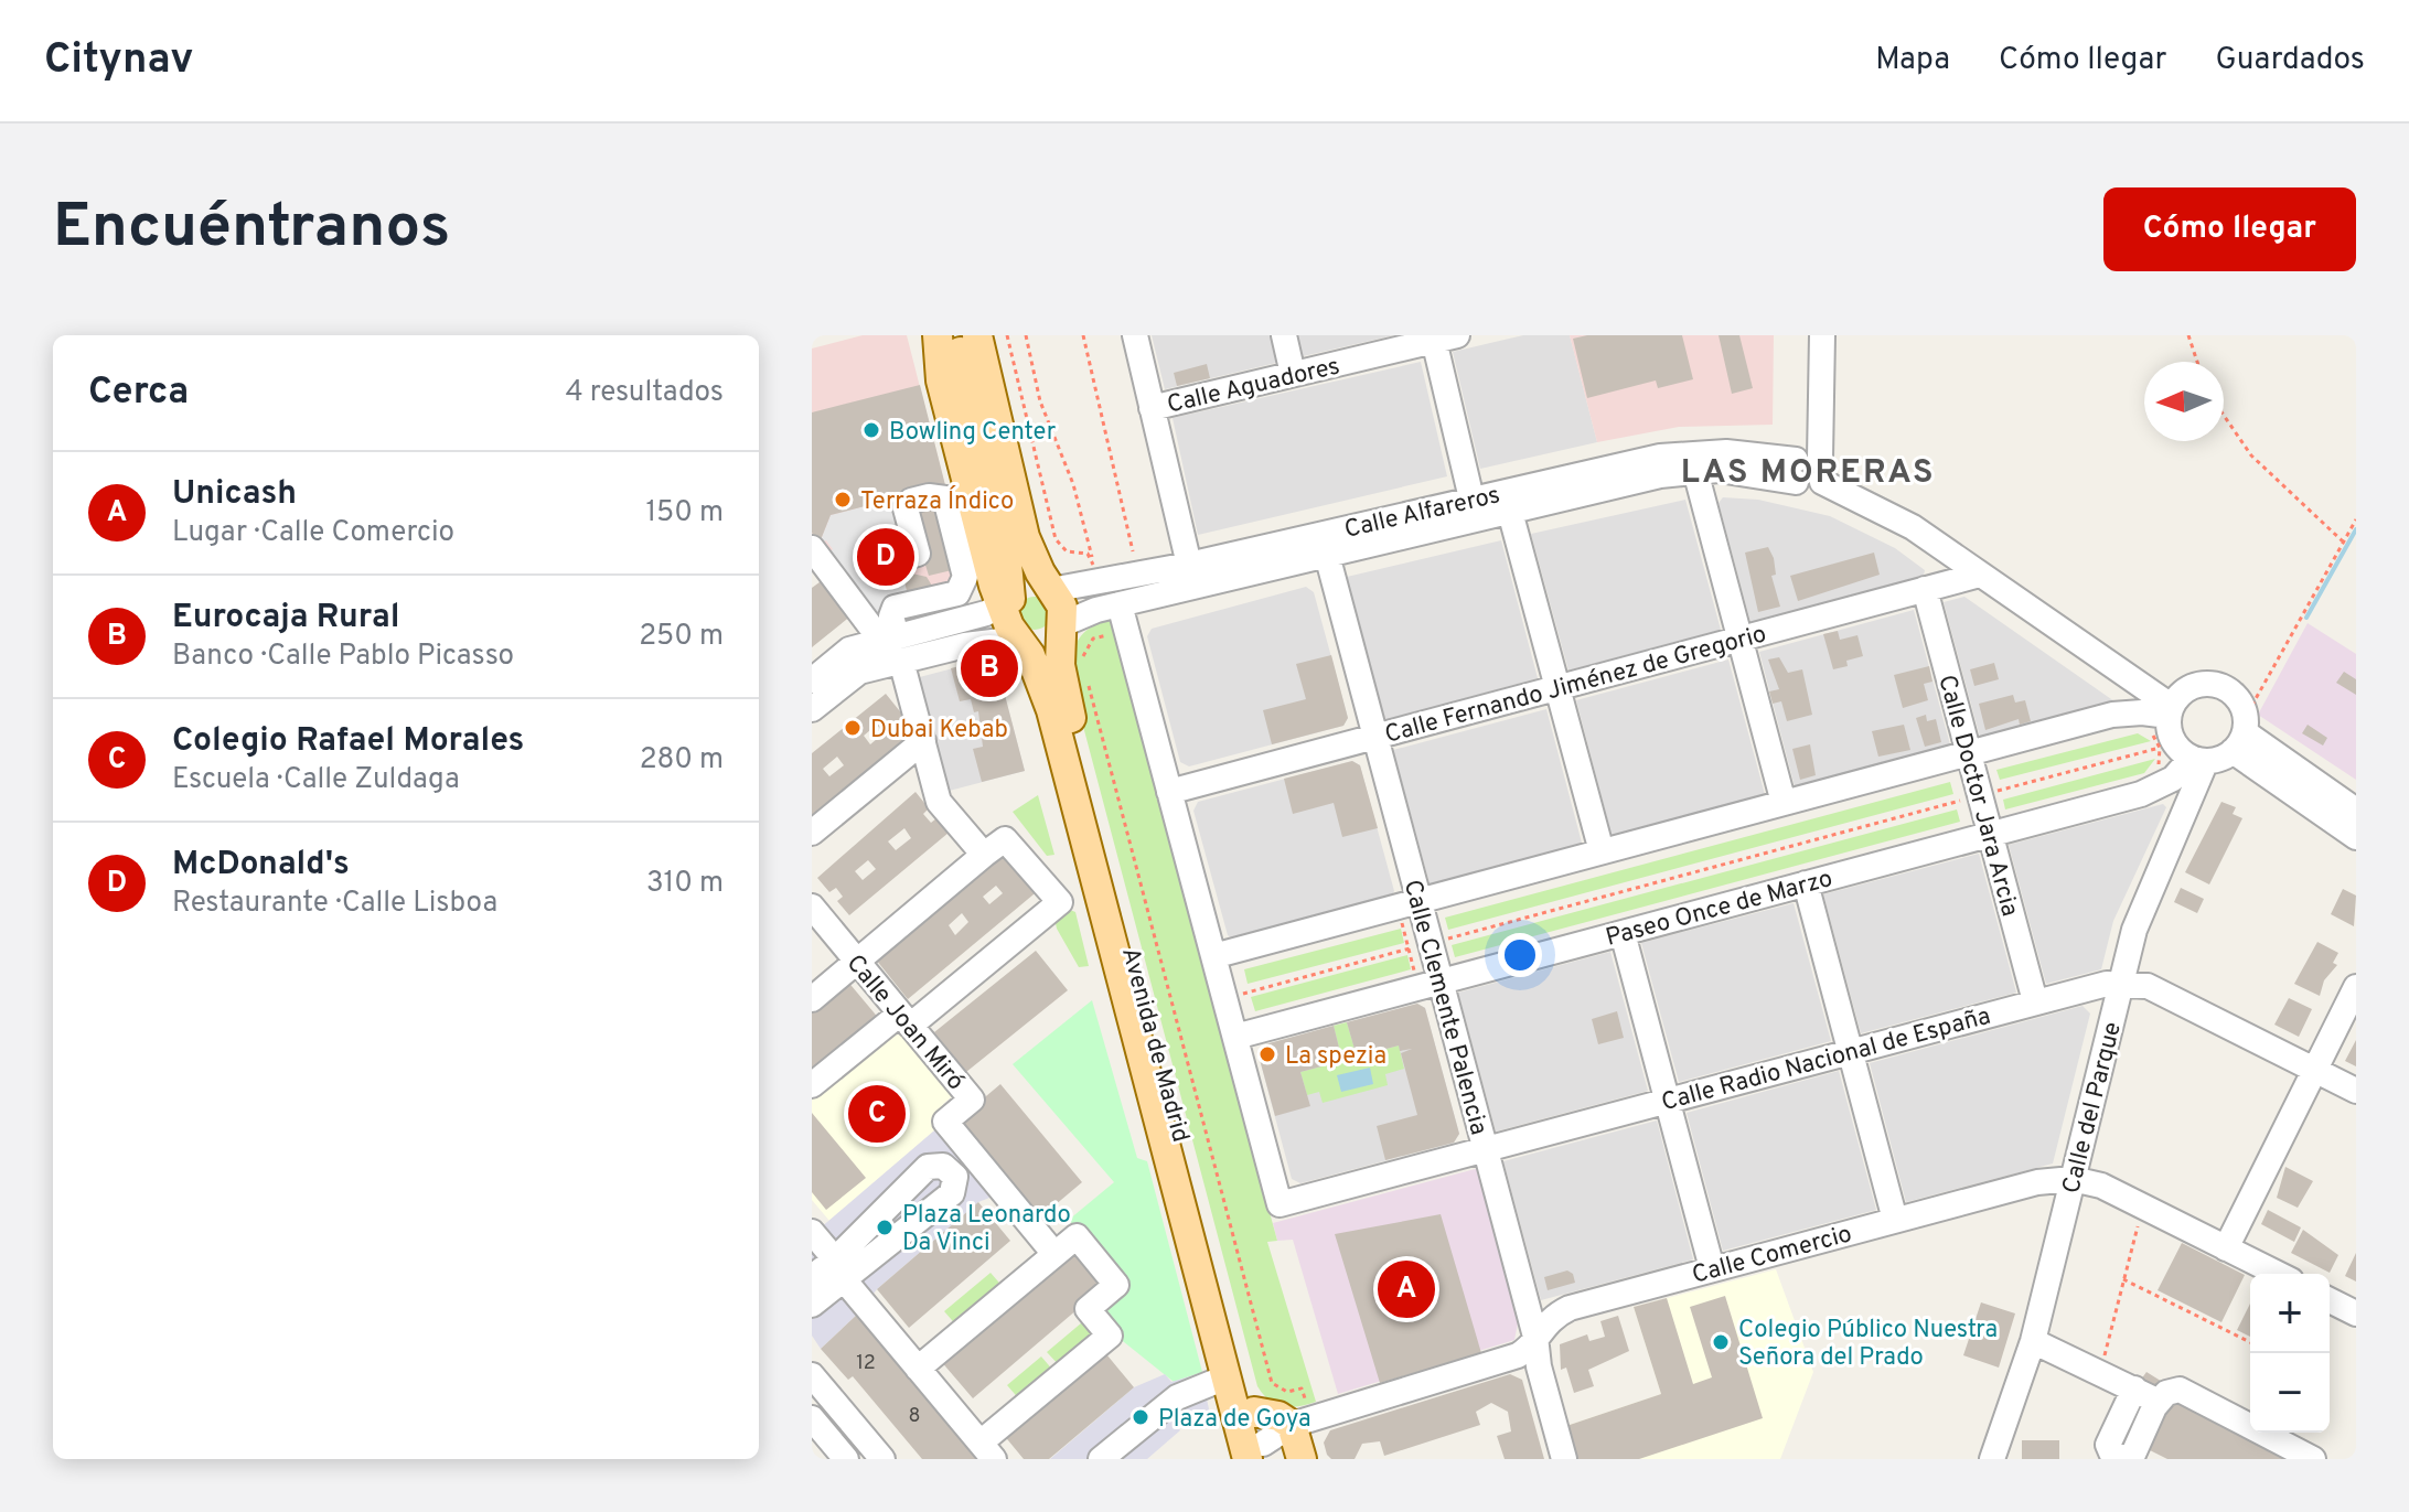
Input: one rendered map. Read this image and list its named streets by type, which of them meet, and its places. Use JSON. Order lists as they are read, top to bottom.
{
  "streets": {
    "main road": ["Avenida de Madrid"],
    "street": [
      "Calle Aguadores",
      "Calle Alfareros",
      "Calle Fernando Jiménez de Gregorio",
      "Calle Doctor Jara Arcia",
      "Paseo Once de Marzo",
      "Calle Clemente Palencia",
      "Calle Joan Miró",
      "Calle Radio Nacional de España",
      "Calle del Parque",
      "Calle Comercio"
    ]
  },
  "crossings": [
    ["Calle Alfareros", "Calle Fernando Jiménez de Gregorio"],
    ["Calle Alfareros", "Paseo Once de Marzo"],
    ["Calle Alfareros", "Calle Clemente Palencia"],
    ["Calle Alfareros", "Avenida de Madrid"],
    ["Calle Alfareros", "Calle del Parque"],
    ["Calle Fernando Jiménez de Gregorio", "Calle Doctor Jara Arcia"],
    ["Calle Fernando Jiménez de Gregorio", "Calle Clemente Palencia"],
    ["Calle Doctor Jara Arcia", "Paseo Once de Marzo"],
    ["Calle Doctor Jara Arcia", "Calle Radio Nacional de España"],
    ["Paseo Once de Marzo", "Calle Clemente Palencia"],
    ["Paseo Once de Marzo", "Calle Radio Nacional de España"],
    ["Paseo Once de Marzo", "Calle del Parque"],
    ["Calle Clemente Palencia", "Calle Radio Nacional de España"],
    ["Calle Clemente Palencia", "Calle Comercio"],
    ["Avenida de Madrid", "Calle Comercio"],
    ["Calle Radio Nacional de España", "Calle del Parque"],
    ["Calle del Parque", "Calle Comercio"]
  ],
  "districts": ["LAS MORERAS"],
  "places": [
    "Bowling Center",
    "Terraza Índico",
    "Dubai Kebab",
    "La spezia",
    "Plaza Leonardo Da Vinci",
    "Colegio Público Nuestra Señora del Prado",
    "Plaza de Goya"
  ],
  "house_numbers": ["12", "8"],
  "north": "left",
  "page": {
    "header": "Citynav",
    "nav": ["Mapa", "Cómo llegar", "Guardados"],
    "buttons": "Cómo llegar",
    "title": "Encuéntranos",
    "heading": ["Cerca", "4 resultados"],
    "list": [
      {
        "mark": "A",
        "name": "Unicash",
        "note": "Lugar · Calle Comercio",
        "value": "150 m"
      },
      {
        "mark": "B",
        "name": "Eurocaja Rural",
        "note": "Banco · Calle Pablo Picasso",
        "value": "250 m"
      },
      {
        "mark": "C",
        "name": "Colegio Rafael Morales",
        "note": "Escuela · Calle Zuldaga",
        "value": "280 m"
      },
      {
        "mark": "D",
        "name": "McDonald's",
        "note": "Restaurante · Calle Lisboa",
        "value": "310 m"
      }
    ],
    "pins": [
      "D",
      "B",
      "C",
      "A"
    ],
    "map_buttons": ["+", "−"]
  }
}
